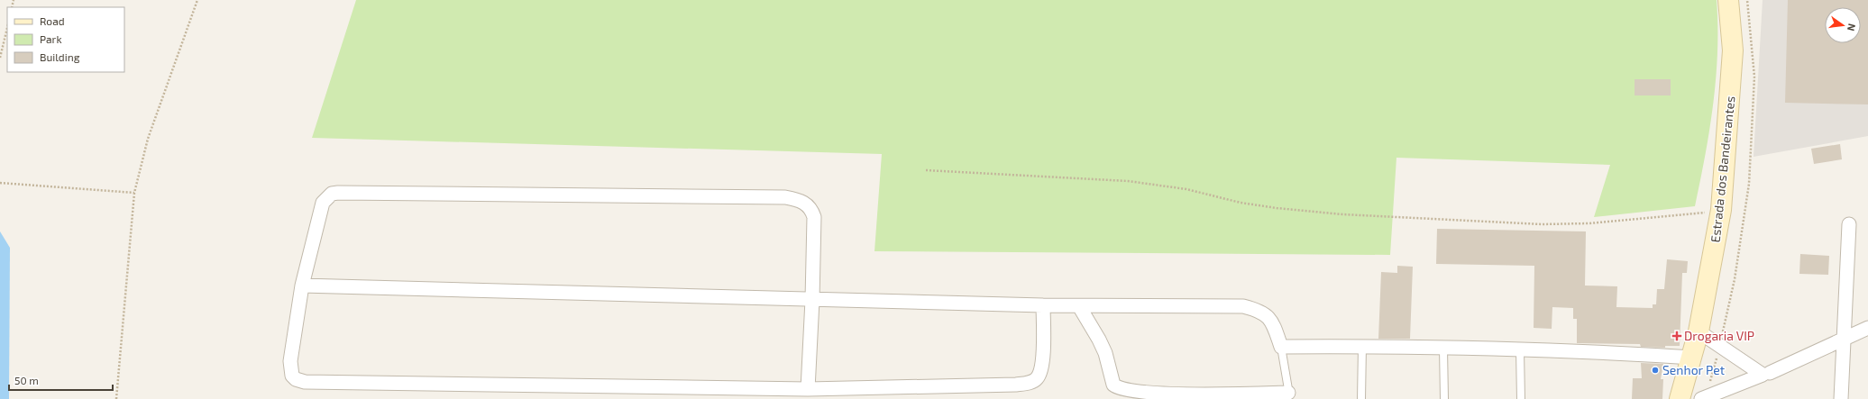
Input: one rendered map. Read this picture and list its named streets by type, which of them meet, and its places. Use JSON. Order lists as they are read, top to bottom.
{
  "streets": {
    "main road": ["Estrada dos Bandeirantes"]
  },
  "places": {
    "health": ["Drogaria VIP"],
    "other": ["Senhor Pet"]
  },
  "legend": ["Road", "Park", "Building"],
  "scale_bar": "50 m",
  "north": "right"
}
